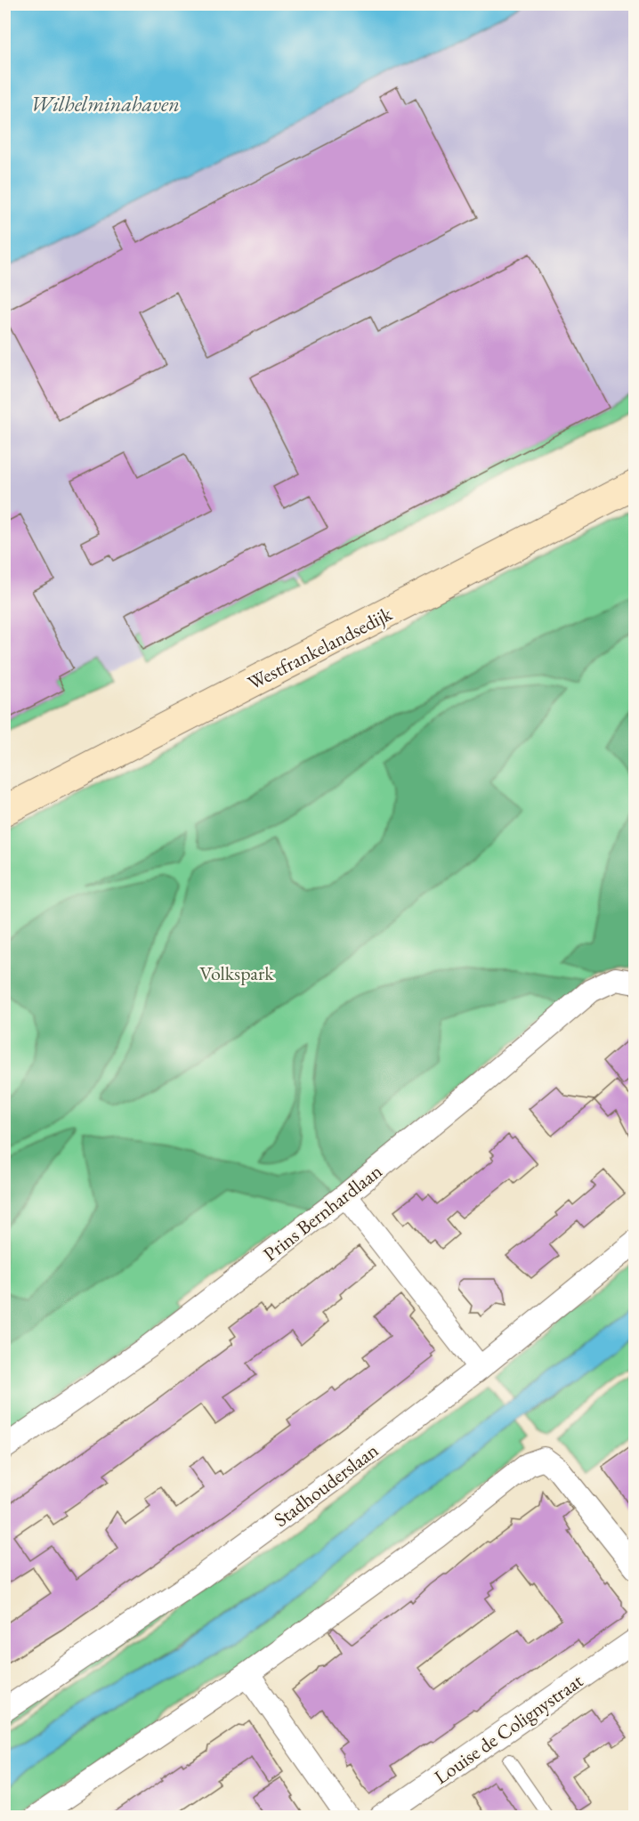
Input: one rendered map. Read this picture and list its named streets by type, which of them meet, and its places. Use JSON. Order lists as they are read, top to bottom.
{
  "streets": {
    "street": [
      "Westfrankelandsedijk",
      "Prins Bernhardlaan",
      "Stadhouderslaan",
      "Louise de Colignystraat"
    ]
  },
  "water": ["Wilhelminahaven"],
  "parks": ["Volkspark"]
}
